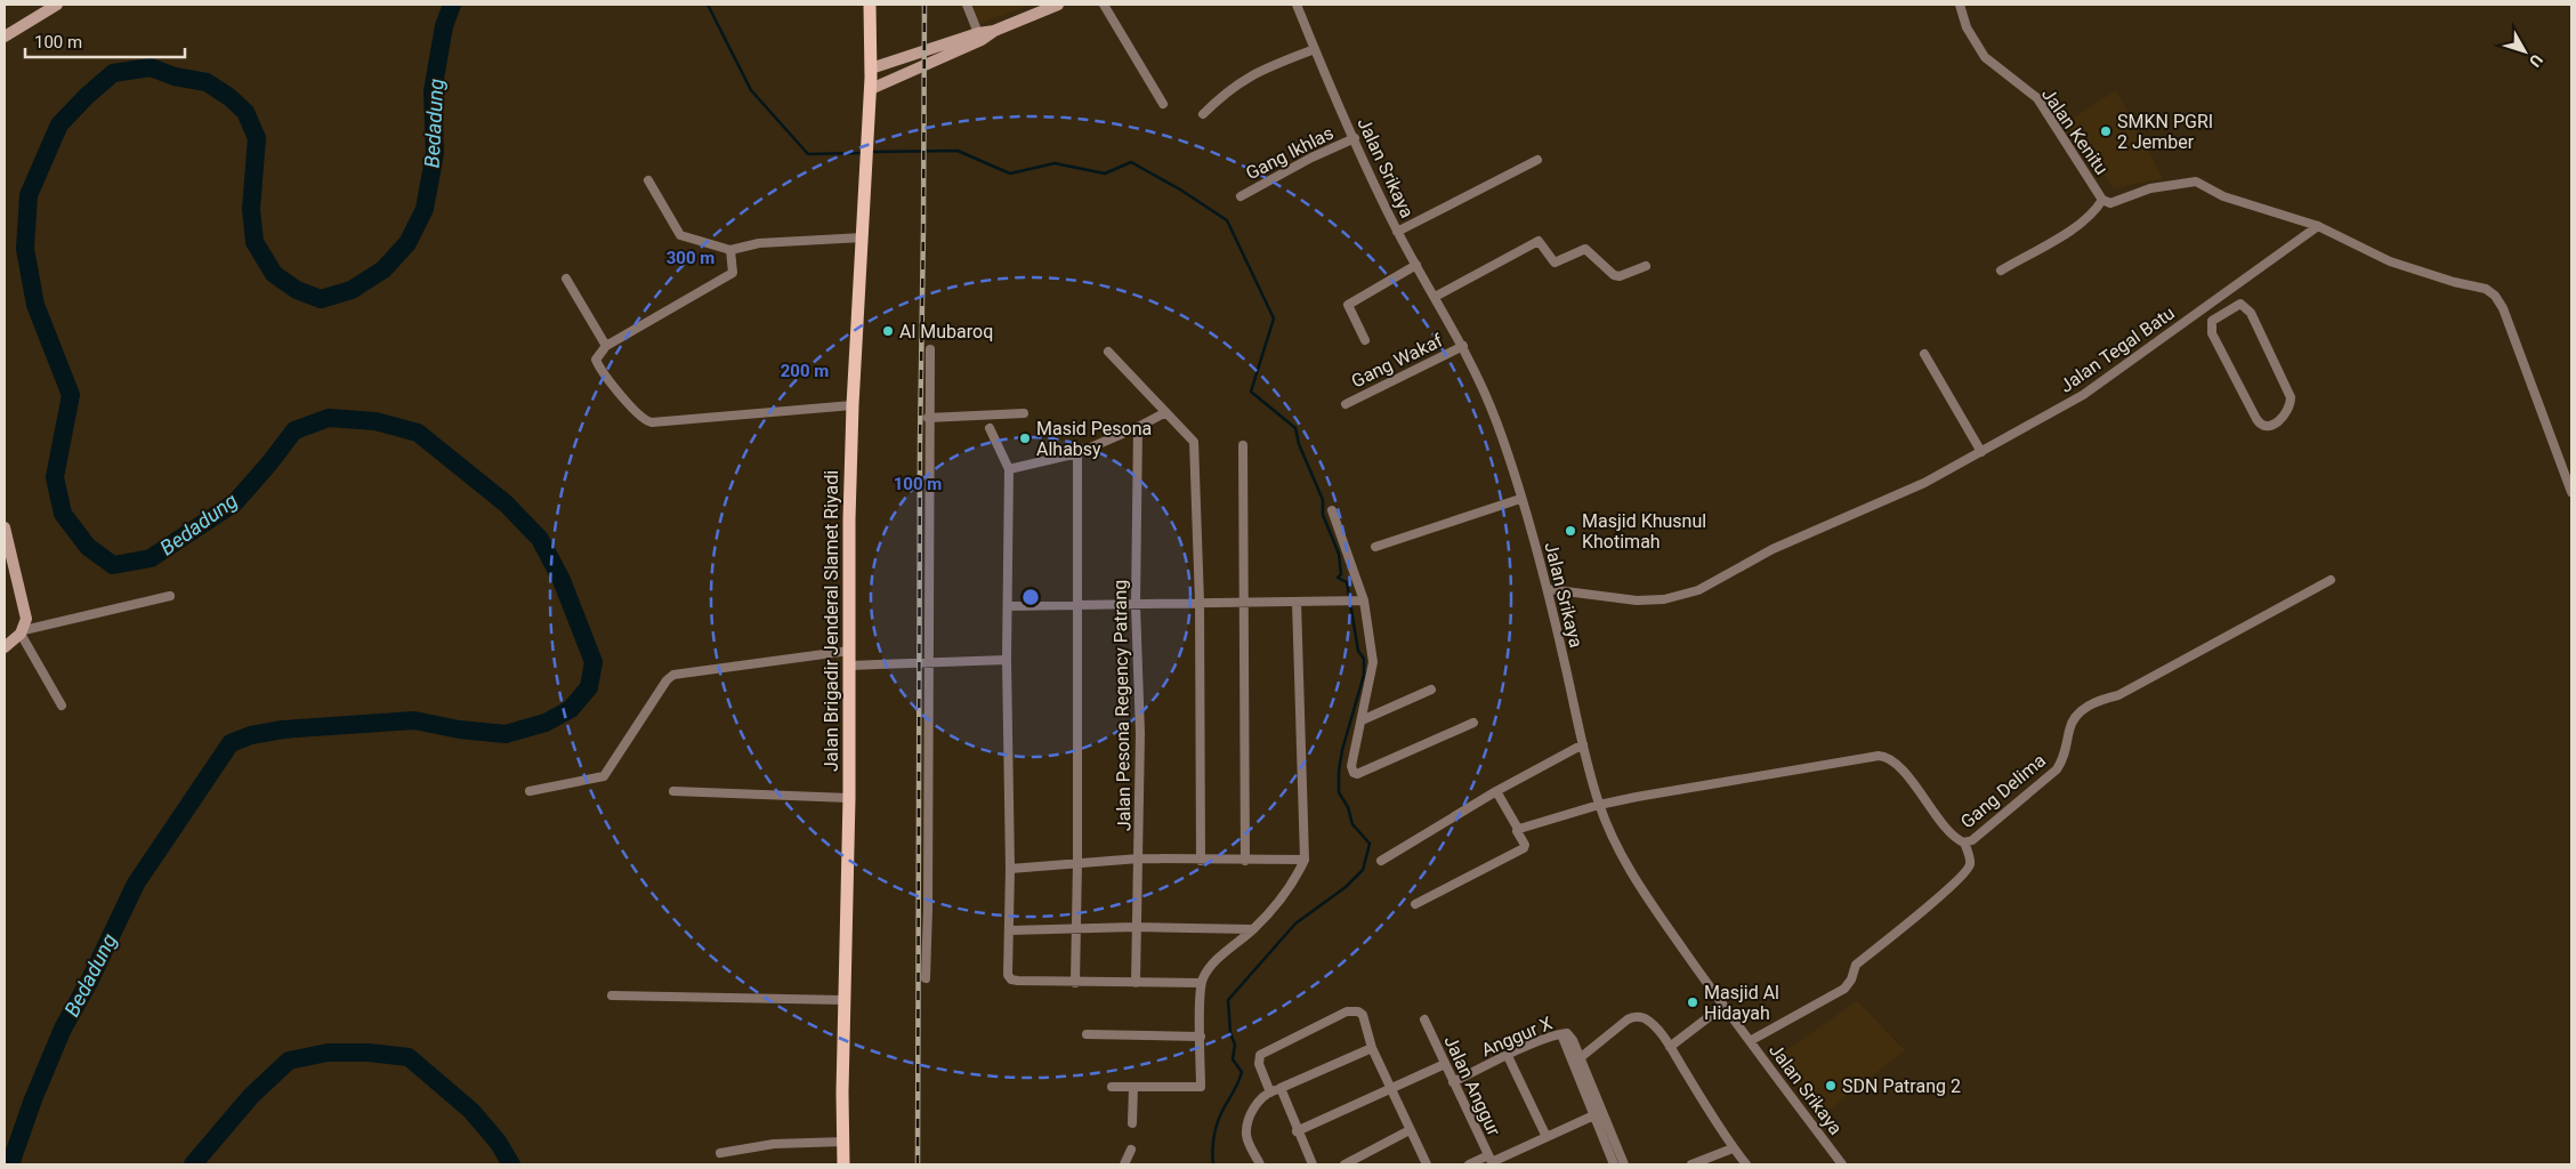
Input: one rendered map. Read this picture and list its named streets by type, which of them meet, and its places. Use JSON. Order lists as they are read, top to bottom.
{
  "streets": {
    "main road": ["Jalan Brigadir Jenderal Slamet Riyadi"],
    "street": [
      "Jalan Kenitu",
      "Gang Ikhlas",
      "Jalan Srikaya",
      "Jalan Tegal Batu",
      "Gang Wakaf",
      "Jalan Pesona Regency Patrang",
      "Gang Delima",
      "Anggur X",
      "Jalan Anggur"
    ]
  },
  "crossings": [
    ["Gang Ikhlas", "Jalan Srikaya"],
    ["Jalan Srikaya", "Jalan Tegal Batu"],
    ["Jalan Srikaya", "Gang Wakaf"],
    ["Jalan Srikaya", "Gang Delima"],
    ["Anggur X", "Jalan Anggur"]
  ],
  "water": ["Bedadung"],
  "places": [
    "SMKN PGRI 2 Jember",
    "Al Mubaroq",
    "Masid Pesona Alhabsy",
    "Masjid Khusnul Khotimah",
    "Masjid Al Hidayah",
    "SDN Patrang 2"
  ],
  "scale_bar": "100 m",
  "north": "bottom right",
  "rings": ["300 m", "200 m", "100 m"]
}
